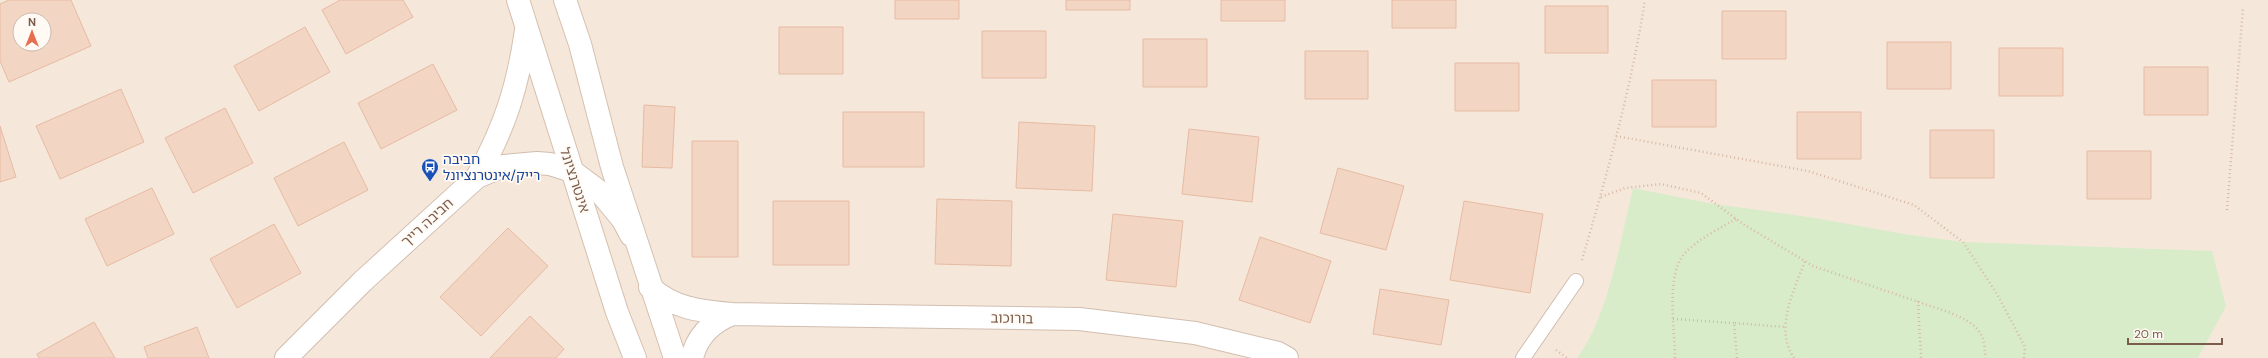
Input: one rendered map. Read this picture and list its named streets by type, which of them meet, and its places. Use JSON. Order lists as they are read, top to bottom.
{
  "streets": {
    "street": ["אינטרנציונל", "חביבה רייך", "בורוכוב"]
  },
  "crossings": [
    ["אינטרנציונל", "חביבה רייך"]
  ],
  "places": {
    "bus stop": ["חביבה רייק/אינטרנציונל"]
  },
  "scale_bar": "20 m",
  "north": "top"
}
